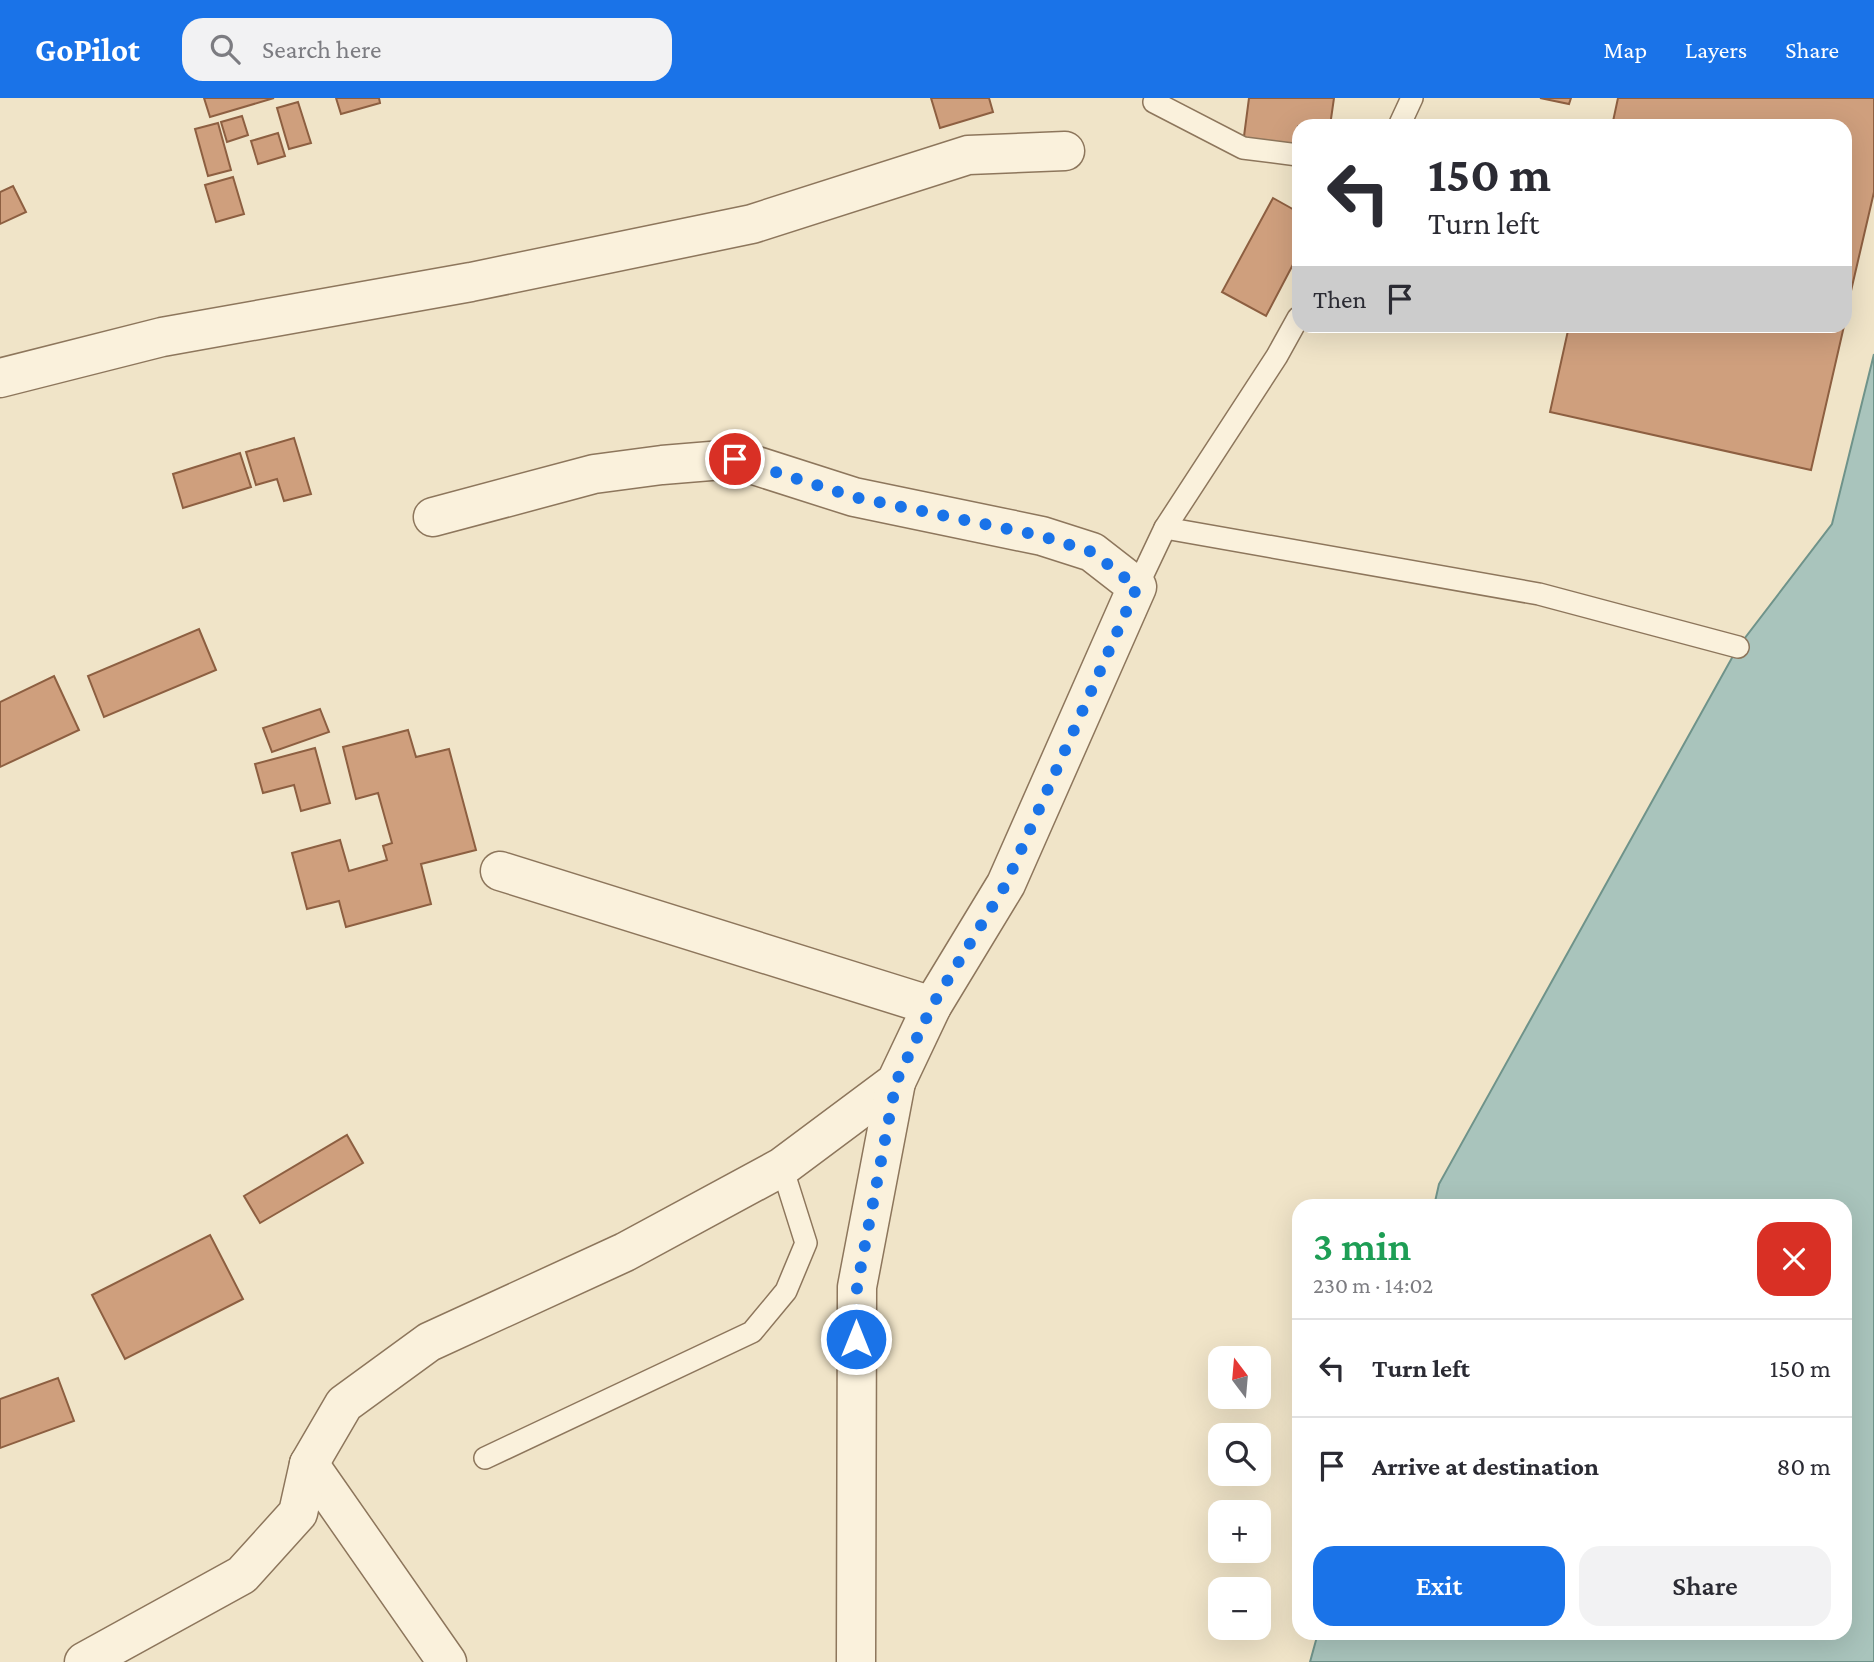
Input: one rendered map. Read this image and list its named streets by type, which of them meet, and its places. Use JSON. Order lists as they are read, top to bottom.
{
  "north": "top",
  "page": {
    "header": "GoPilot",
    "search": "Search here",
    "nav": ["Map", "Layers", "Share"],
    "turn": ["150 m", "Turn left"],
    "then": "Then",
    "heading": ["3 min", "230 m · 14:02"],
    "list": [
      {
        "name": "Turn left",
        "value": "150 m"
      },
      {
        "name": "Arrive at destination",
        "value": "80 m"
      }
    ],
    "map_buttons": ["+", "−"],
    "buttons": ["Exit", "Share"]
  }
}
